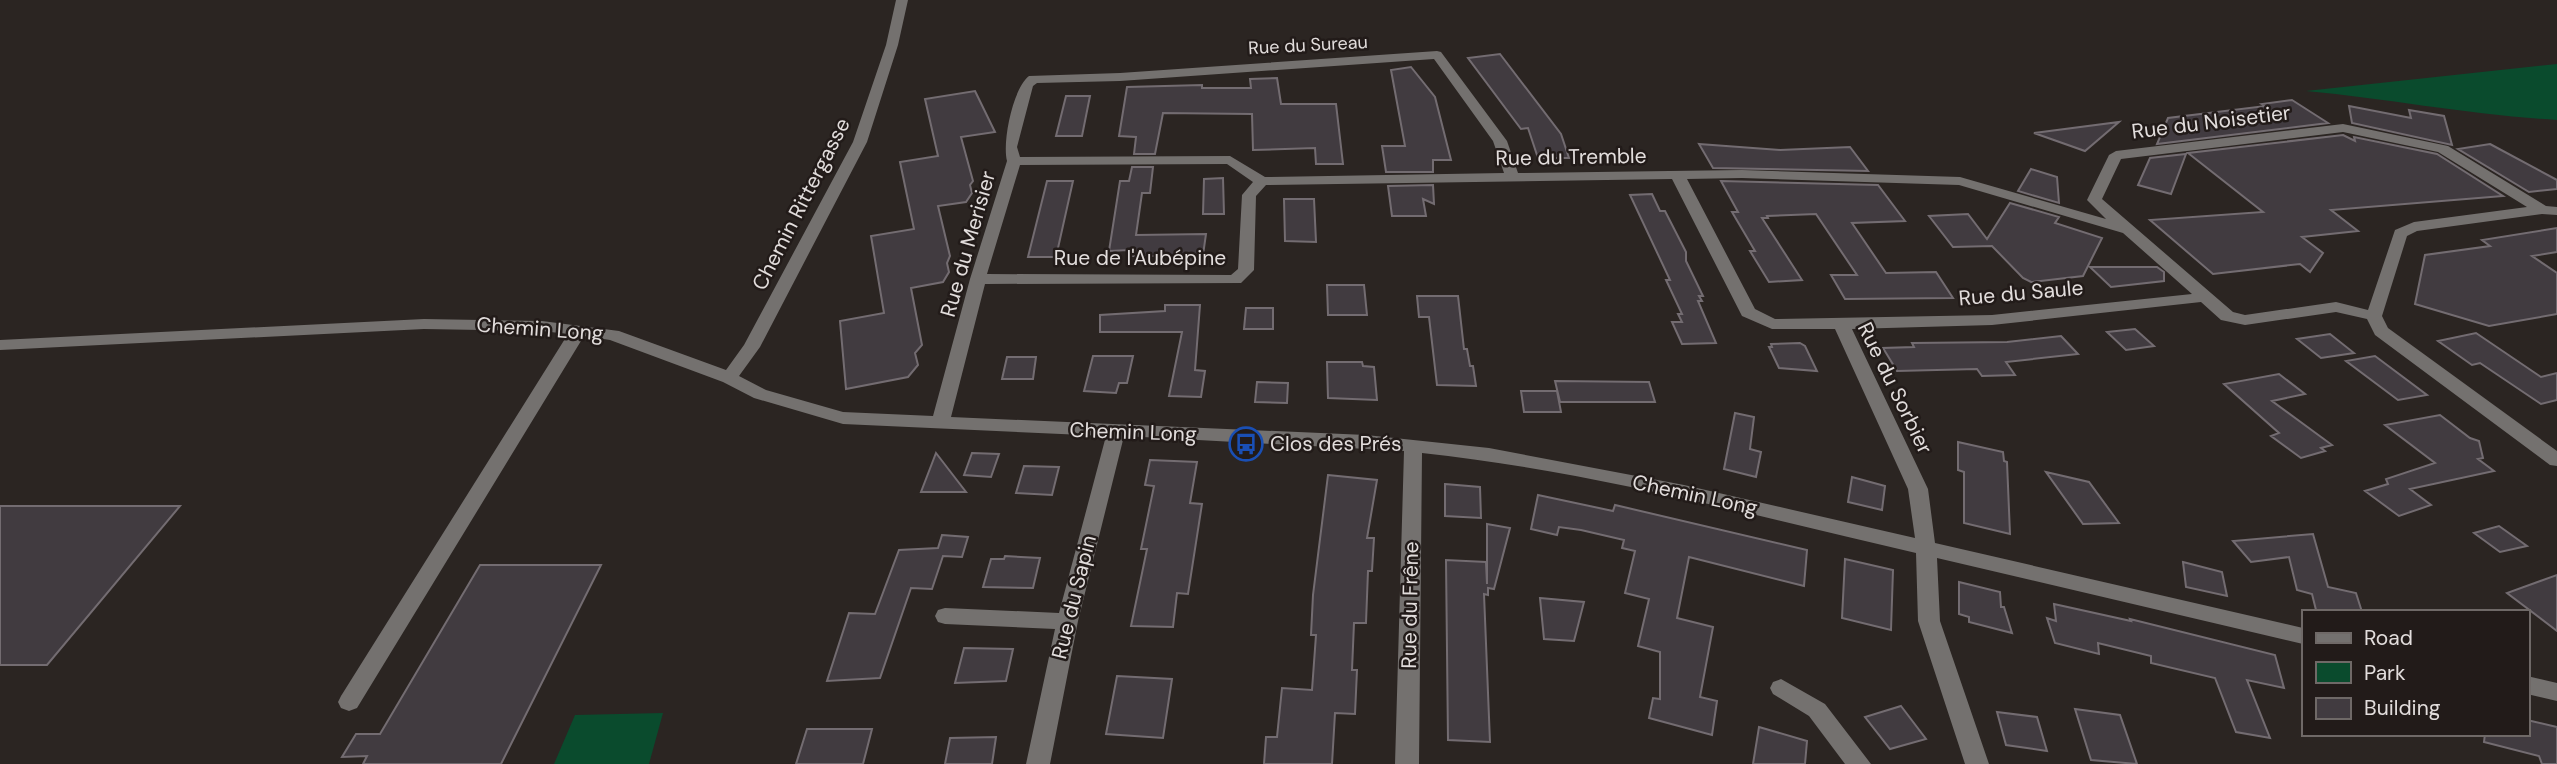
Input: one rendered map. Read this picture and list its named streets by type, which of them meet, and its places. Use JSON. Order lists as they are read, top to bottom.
{
  "streets": {
    "street": [
      "Rue du Sureau",
      "Rue du Noisetier",
      "Rue du Tremble",
      "Chemin Rittergasse",
      "Rue du Merisier",
      "Rue de l'Aubépine",
      "Rue du Saule",
      "Chemin Long",
      "Rue du Sorbier",
      "Rue du Sapin",
      "Rue du Frêne"
    ]
  },
  "crossings": [
    ["Rue du Sureau", "Rue du Tremble"],
    ["Rue du Sureau", "Rue du Merisier"],
    ["Rue du Noisetier", "Rue du Tremble"],
    ["Rue du Noisetier", "Rue du Saule"],
    ["Rue du Tremble", "Rue de l'Aubépine"],
    ["Rue du Tremble", "Rue du Sorbier"],
    ["Chemin Rittergasse", "Chemin Long"],
    ["Rue du Merisier", "Rue de l'Aubépine"],
    ["Rue du Merisier", "Chemin Long"],
    ["Rue du Saule", "Rue du Sorbier"],
    ["Chemin Long", "Rue du Sorbier"],
    ["Chemin Long", "Rue du Sapin"],
    ["Chemin Long", "Rue du Frêne"]
  ],
  "places": {
    "bus stop": ["Clos des Prés"]
  },
  "legend": ["Road", "Park", "Building"]
}
